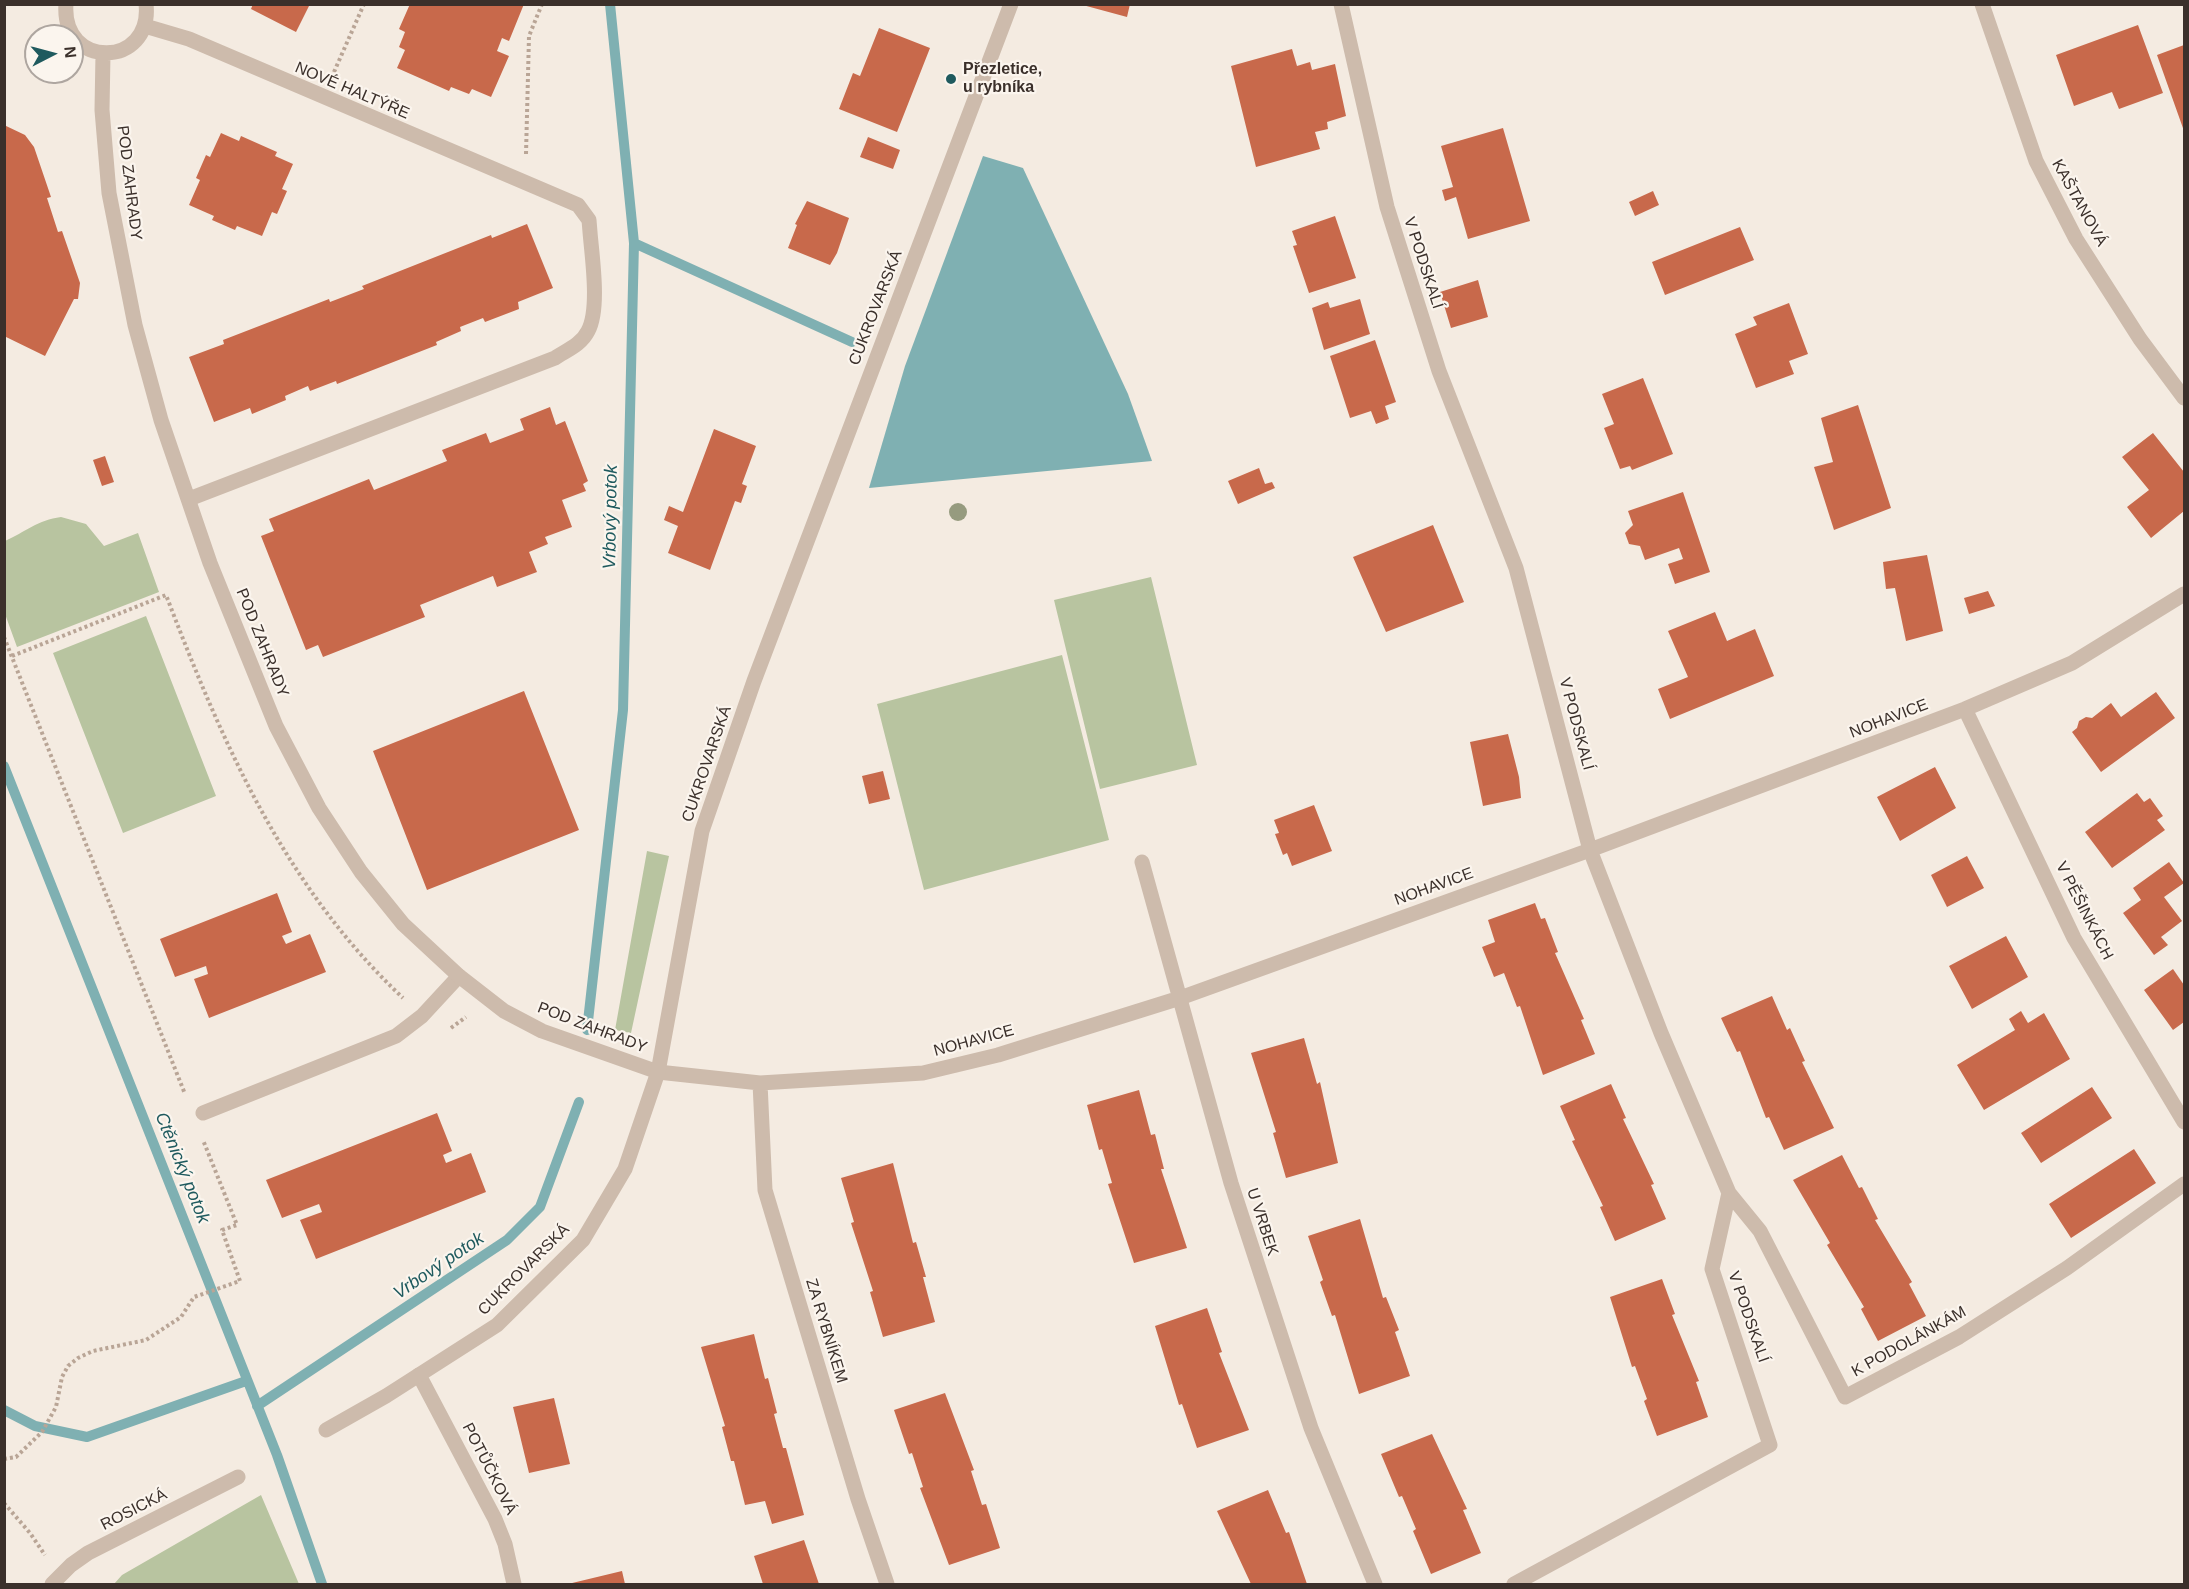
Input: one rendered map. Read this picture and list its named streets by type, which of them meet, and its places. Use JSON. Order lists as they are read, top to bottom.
{
  "streets": {
    "street": [
      "NOVÉ HALTÝŘE",
      "POD ZAHRADY",
      "KAŠTANOVÁ",
      "V PODSKALÍ",
      "CUKROVARSKÁ",
      "NOHAVICE",
      "V PĚŠINKÁCH",
      "U VRBEK",
      "ZA RYBNÍKEM",
      "K PODOLÁNKÁM",
      "POTŮČKOVÁ",
      "ROSICKÁ"
    ]
  },
  "crossings": [
    ["NOVÉ HALTÝŘE", "POD ZAHRADY"],
    ["POD ZAHRADY", "CUKROVARSKÁ"],
    ["POD ZAHRADY", "NOHAVICE"],
    ["V PODSKALÍ", "NOHAVICE"],
    ["V PODSKALÍ", "K PODOLÁNKÁM"],
    ["CUKROVARSKÁ", "NOHAVICE"],
    ["CUKROVARSKÁ", "POTŮČKOVÁ"],
    ["NOHAVICE", "V PĚŠINKÁCH"],
    ["NOHAVICE", "U VRBEK"],
    ["NOHAVICE", "ZA RYBNÍKEM"]
  ],
  "water": ["Vrbový potok", "Ctěnický potok"],
  "places": ["Přezletice, u rybníka"],
  "north": "right"
}
